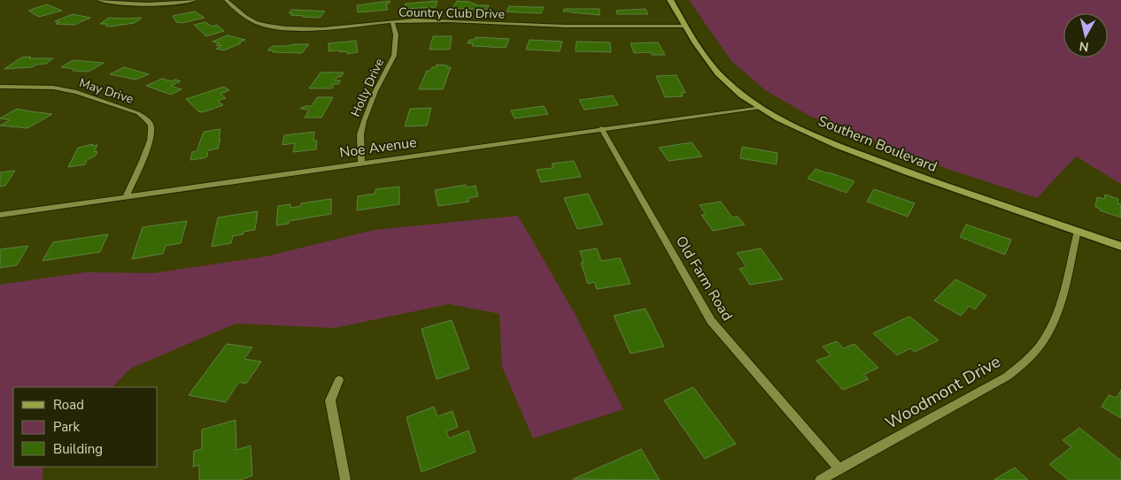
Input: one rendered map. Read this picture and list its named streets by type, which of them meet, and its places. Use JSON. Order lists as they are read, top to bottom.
{
  "streets": {
    "main road": ["Southern Boulevard"],
    "street": [
      "Country Club Drive",
      "Holly Drive",
      "May Drive",
      "Noe Avenue",
      "Old Farm Road",
      "Woodmont Drive"
    ]
  },
  "crossings": [
    ["Country Club Drive", "Holly Drive"],
    ["Country Club Drive", "Southern Boulevard"],
    ["Holly Drive", "Noe Avenue"],
    ["May Drive", "Noe Avenue"],
    ["Southern Boulevard", "Noe Avenue"],
    ["Southern Boulevard", "Woodmont Drive"],
    ["Noe Avenue", "Old Farm Road"],
    ["Old Farm Road", "Woodmont Drive"]
  ],
  "legend": ["Road", "Park", "Building"],
  "north": "bottom"
}
